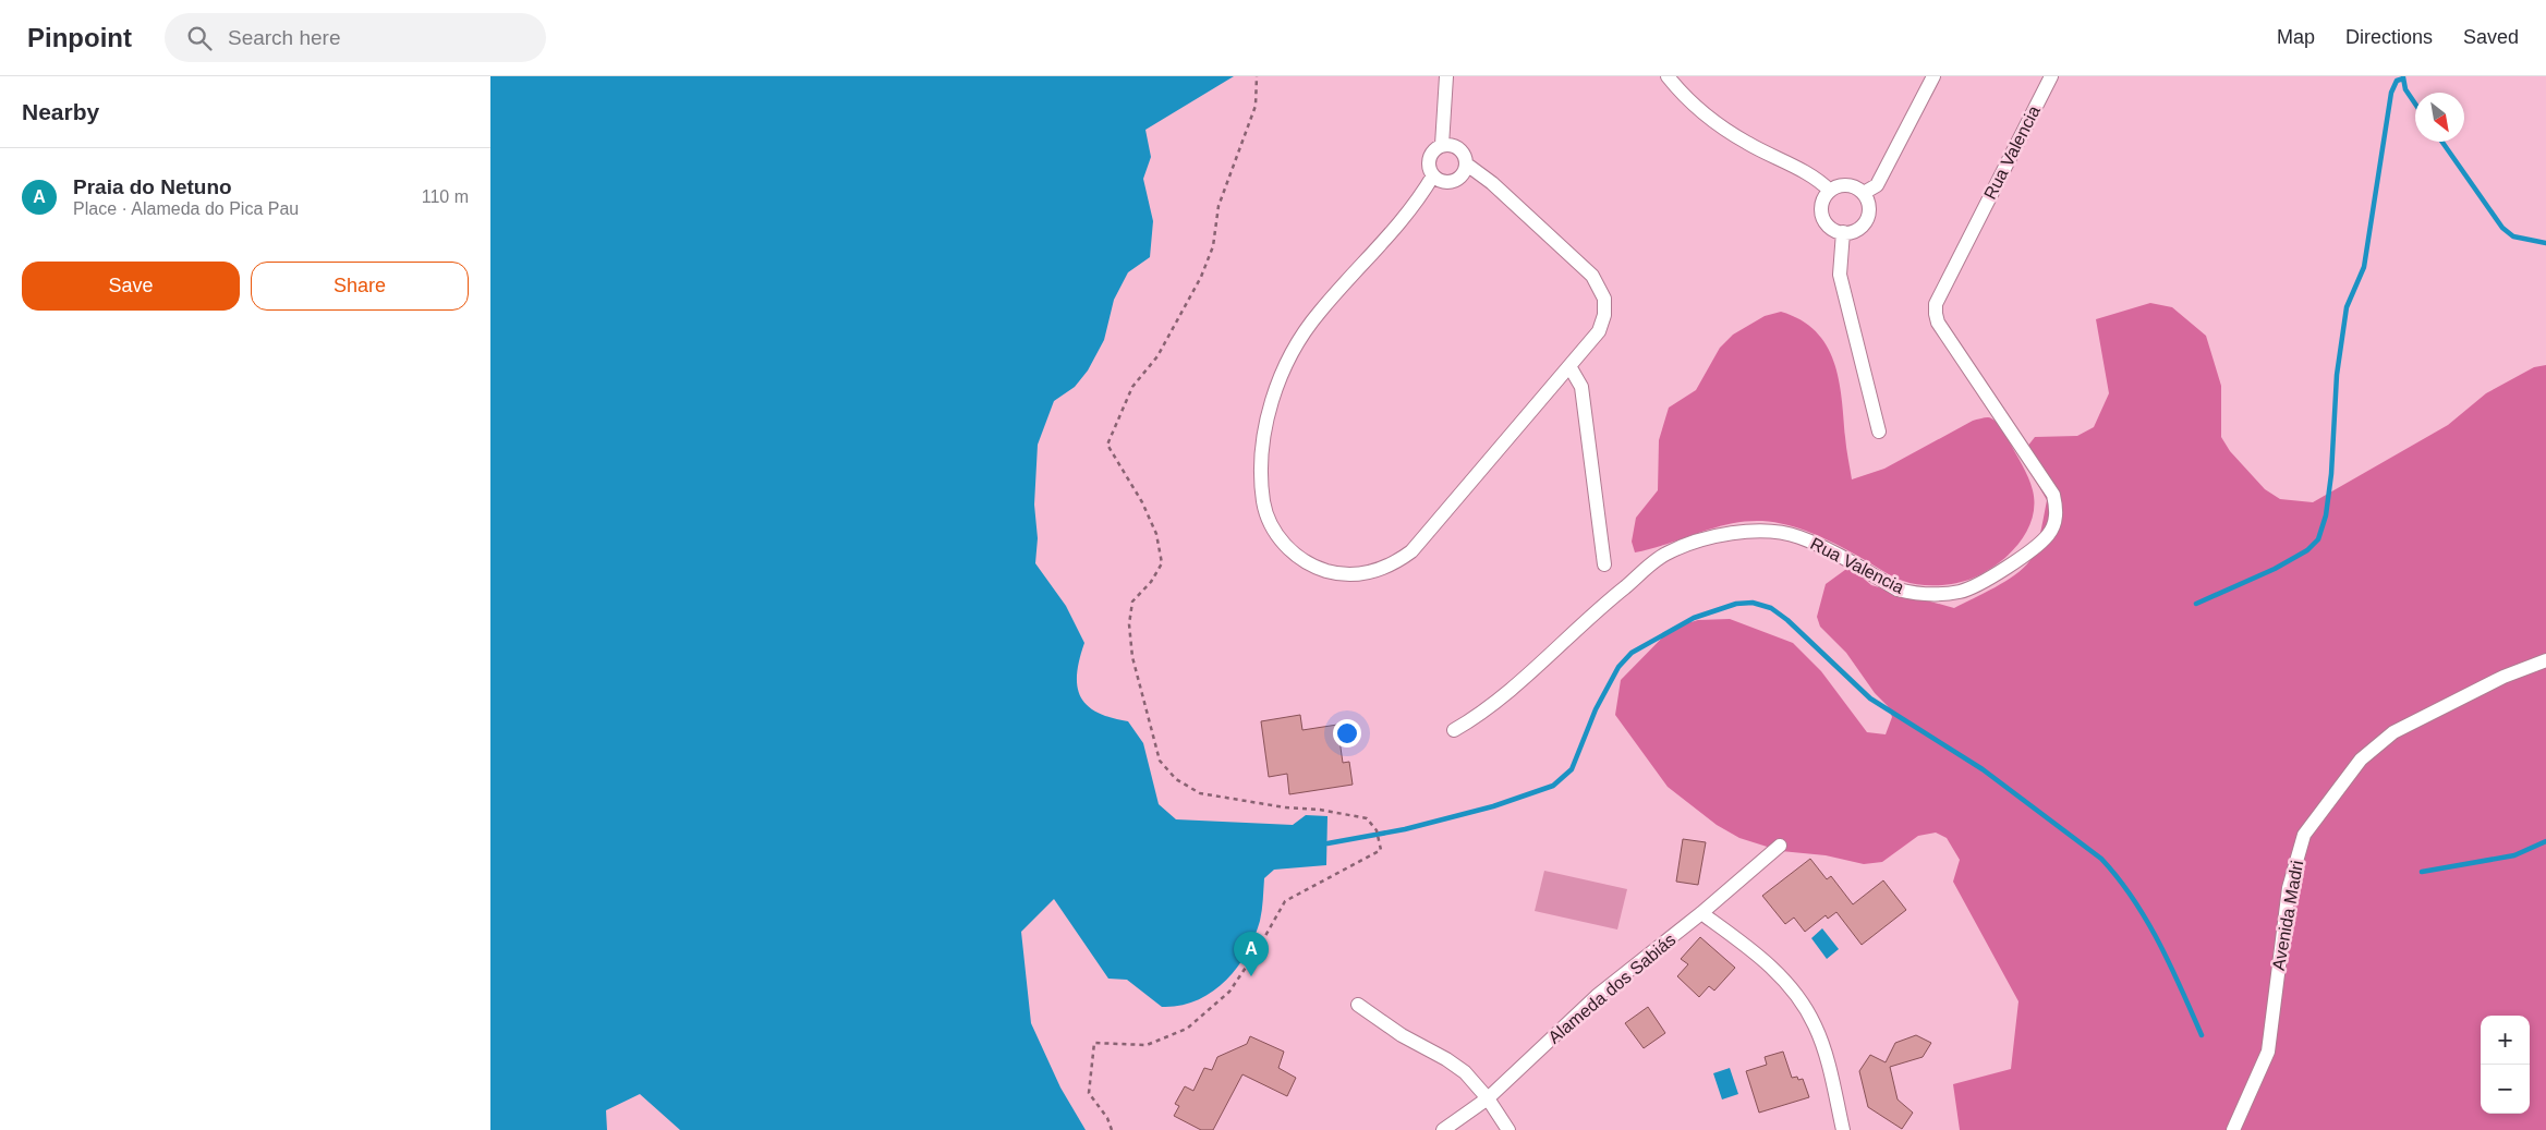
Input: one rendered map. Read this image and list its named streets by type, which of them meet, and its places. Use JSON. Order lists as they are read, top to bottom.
{
  "streets": {
    "street": ["Rua Valencia", "Avenida Madri", "Alameda dos Sabiás"]
  },
  "north": "bottom right",
  "page": {
    "header": "Pinpoint",
    "search": "Search here",
    "nav": ["Map", "Directions", "Saved"],
    "heading": "Nearby",
    "list": [
      {
        "mark": "A",
        "name": "Praia do Netuno",
        "note": "Place · Alameda do Pica Pau",
        "value": "110 m"
      }
    ],
    "buttons": ["Save", "Share"],
    "pins": "A",
    "map_buttons": ["+", "−"]
  }
}
